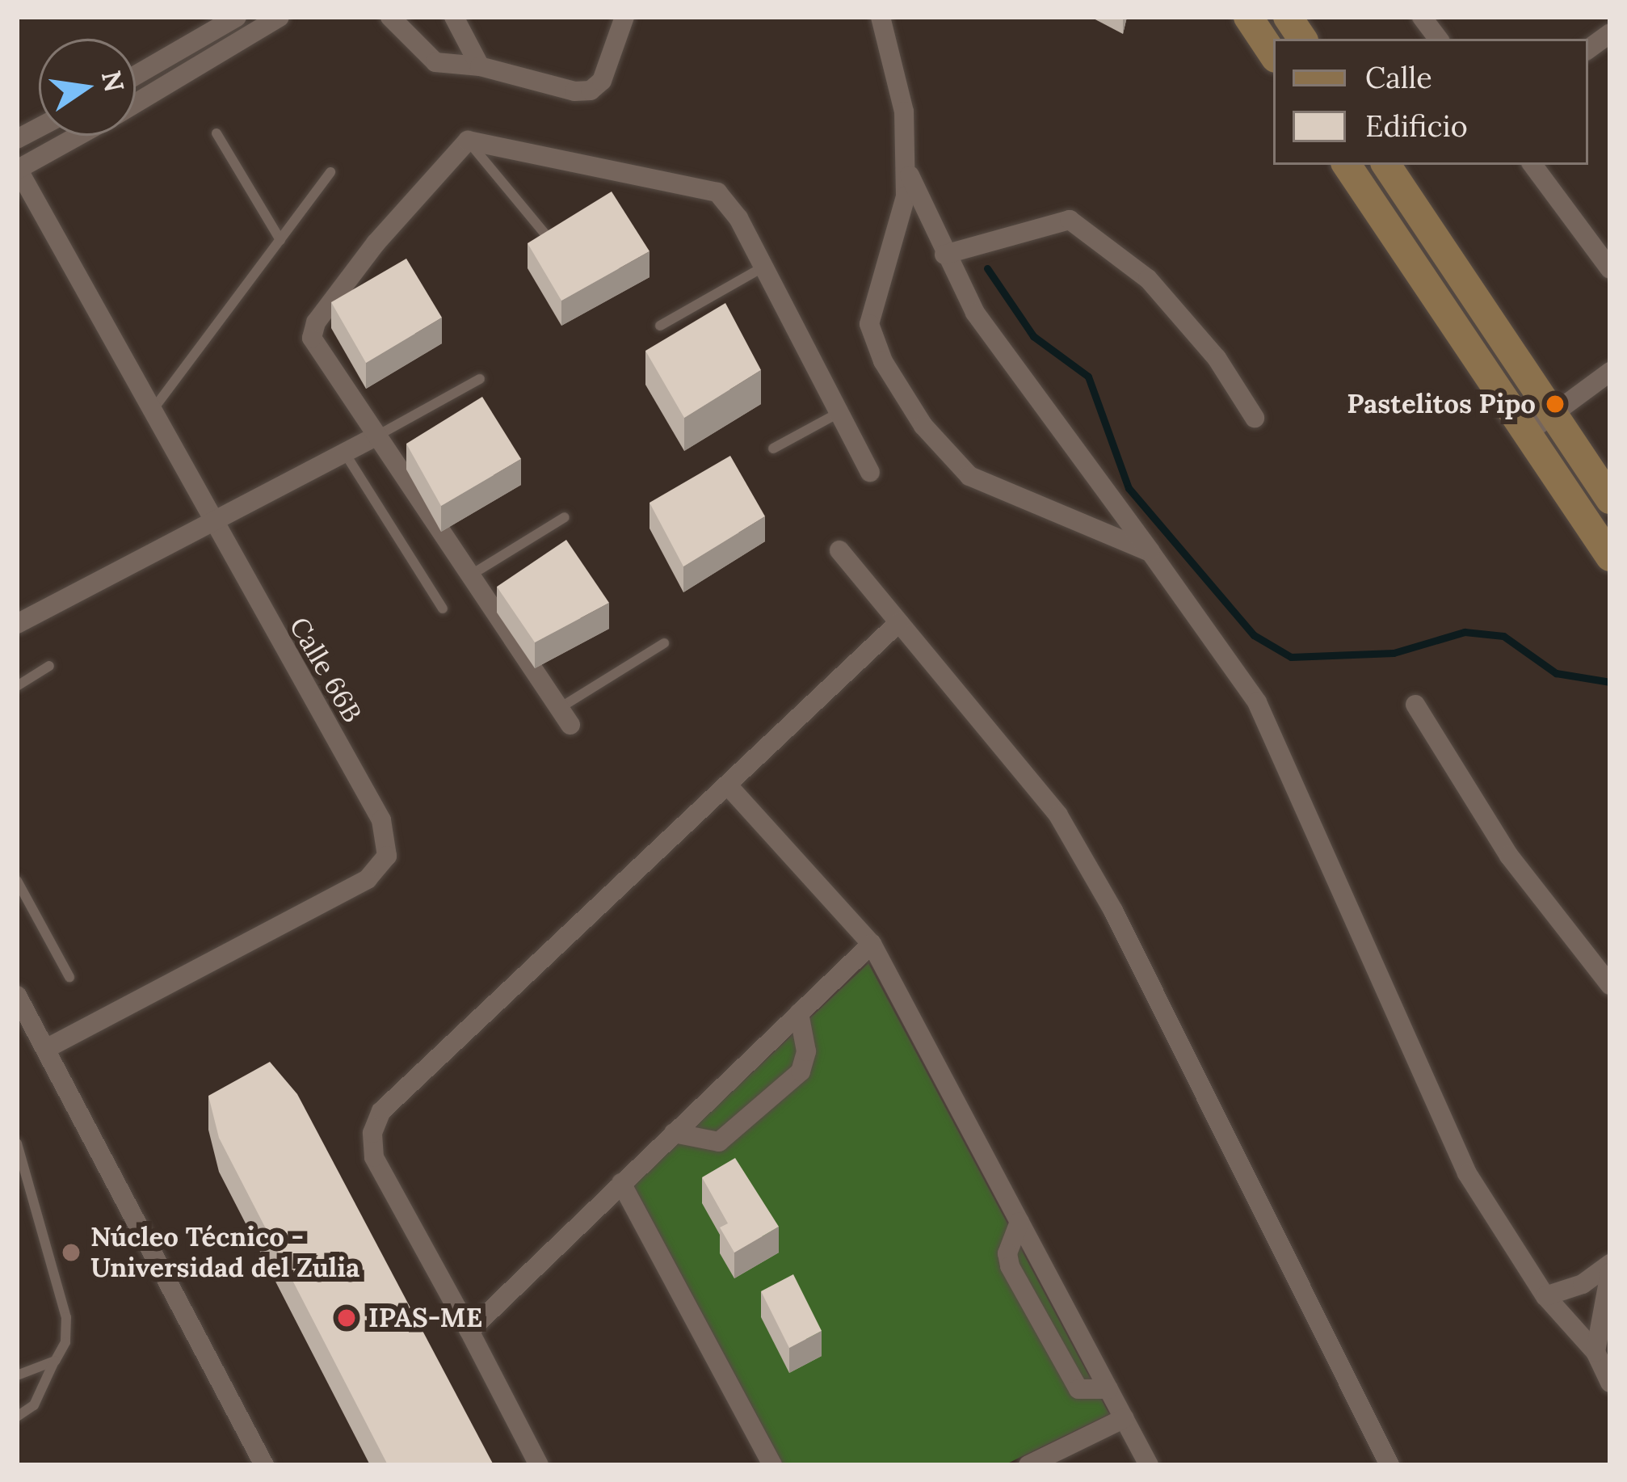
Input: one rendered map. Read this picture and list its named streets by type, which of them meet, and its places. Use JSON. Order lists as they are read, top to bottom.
{
  "streets": {
    "street": ["Calle 66B"]
  },
  "places": ["Pastelitos Pipo", "Núcleo Técnico - Universidad del Zulia", "IPAS-ME"],
  "legend": ["Calle", "Edificio"],
  "north": "right"
}
